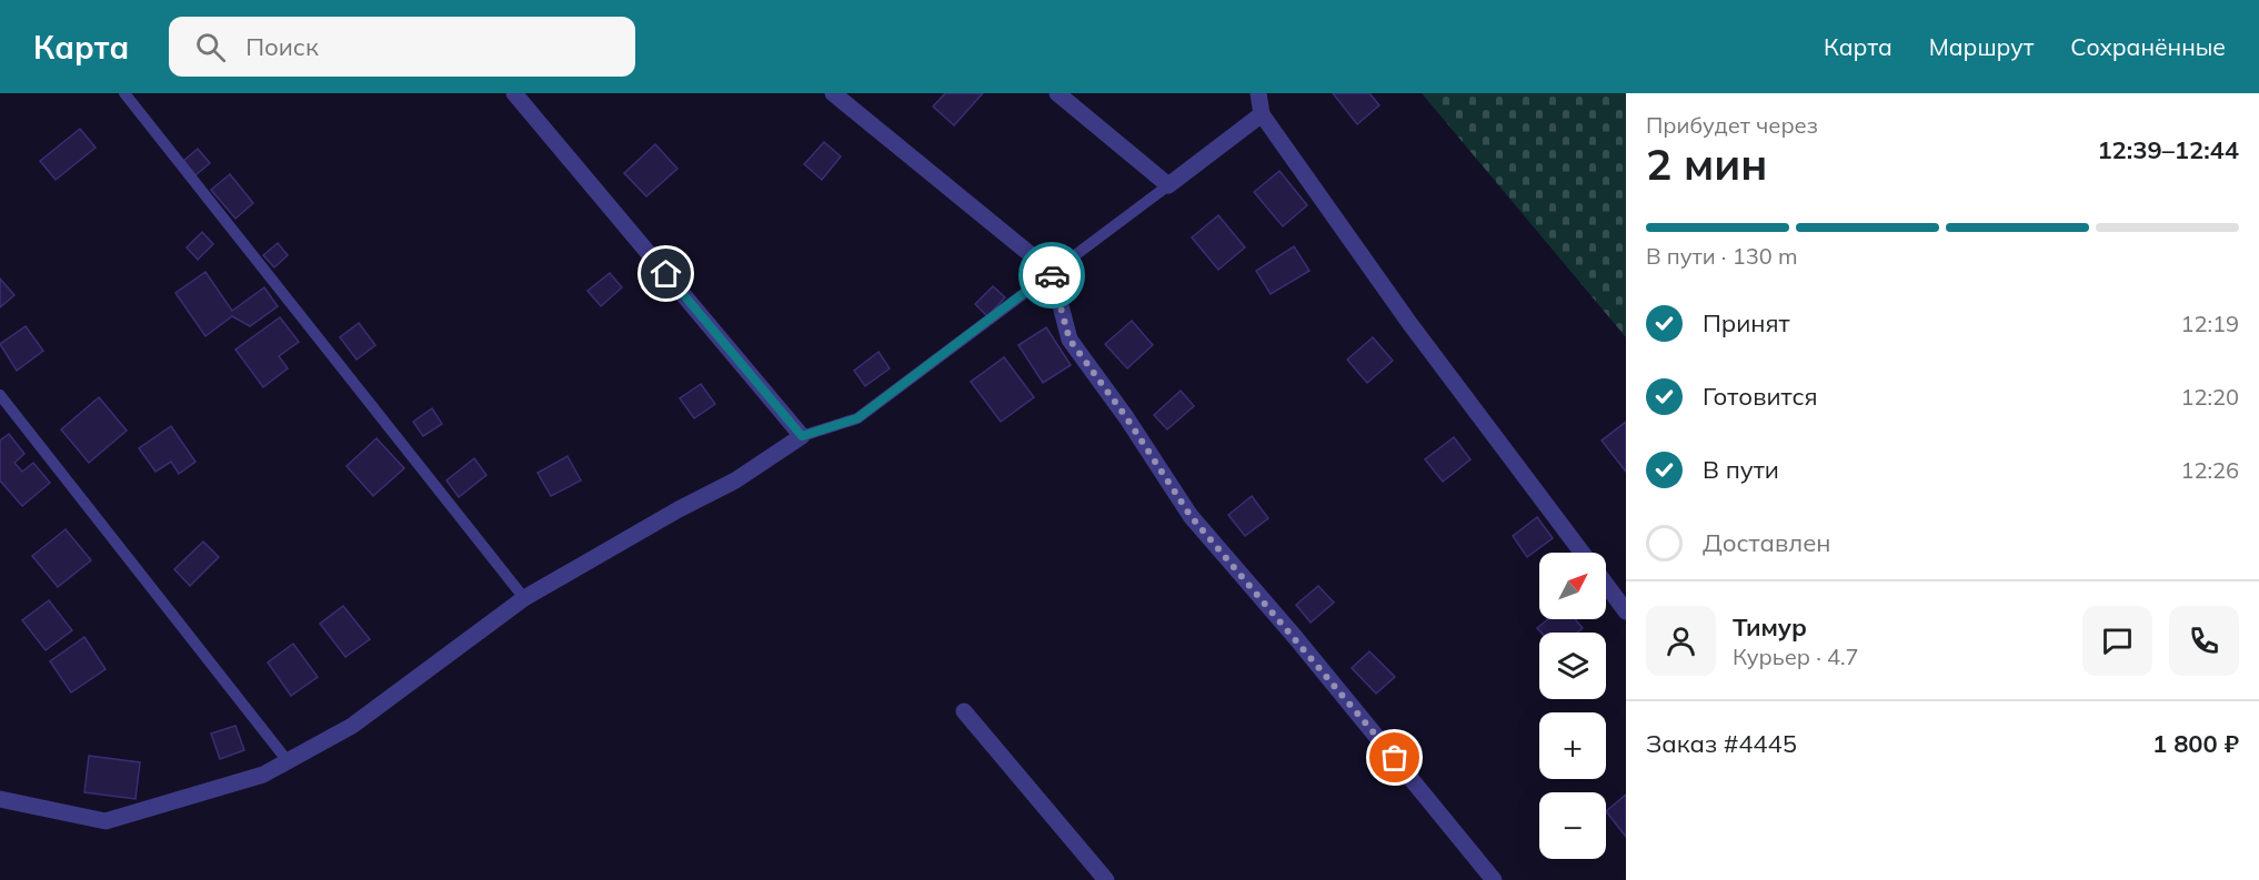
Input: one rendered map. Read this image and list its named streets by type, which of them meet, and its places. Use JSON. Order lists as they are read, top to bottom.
{
  "north": "top right",
  "page": {
    "header": "Карта",
    "search": "Поиск",
    "nav": ["Карта", "Маршрут", "Сохранённые"],
    "heading": ["2 мин", "Прибудет через", "12:39–12:44"],
    "panel": [
      "Тимур",
      "Курьер · 4.7",
      "Заказ #4445",
      "1 800 ₽"
    ],
    "bar": "В пути · 130 m",
    "list": [
      ["Принят", "12:19"],
      ["Готовится", "12:20"],
      ["В пути", "12:26"],
      "Доставлен"
    ],
    "map_buttons": ["+", "−"]
  }
}
